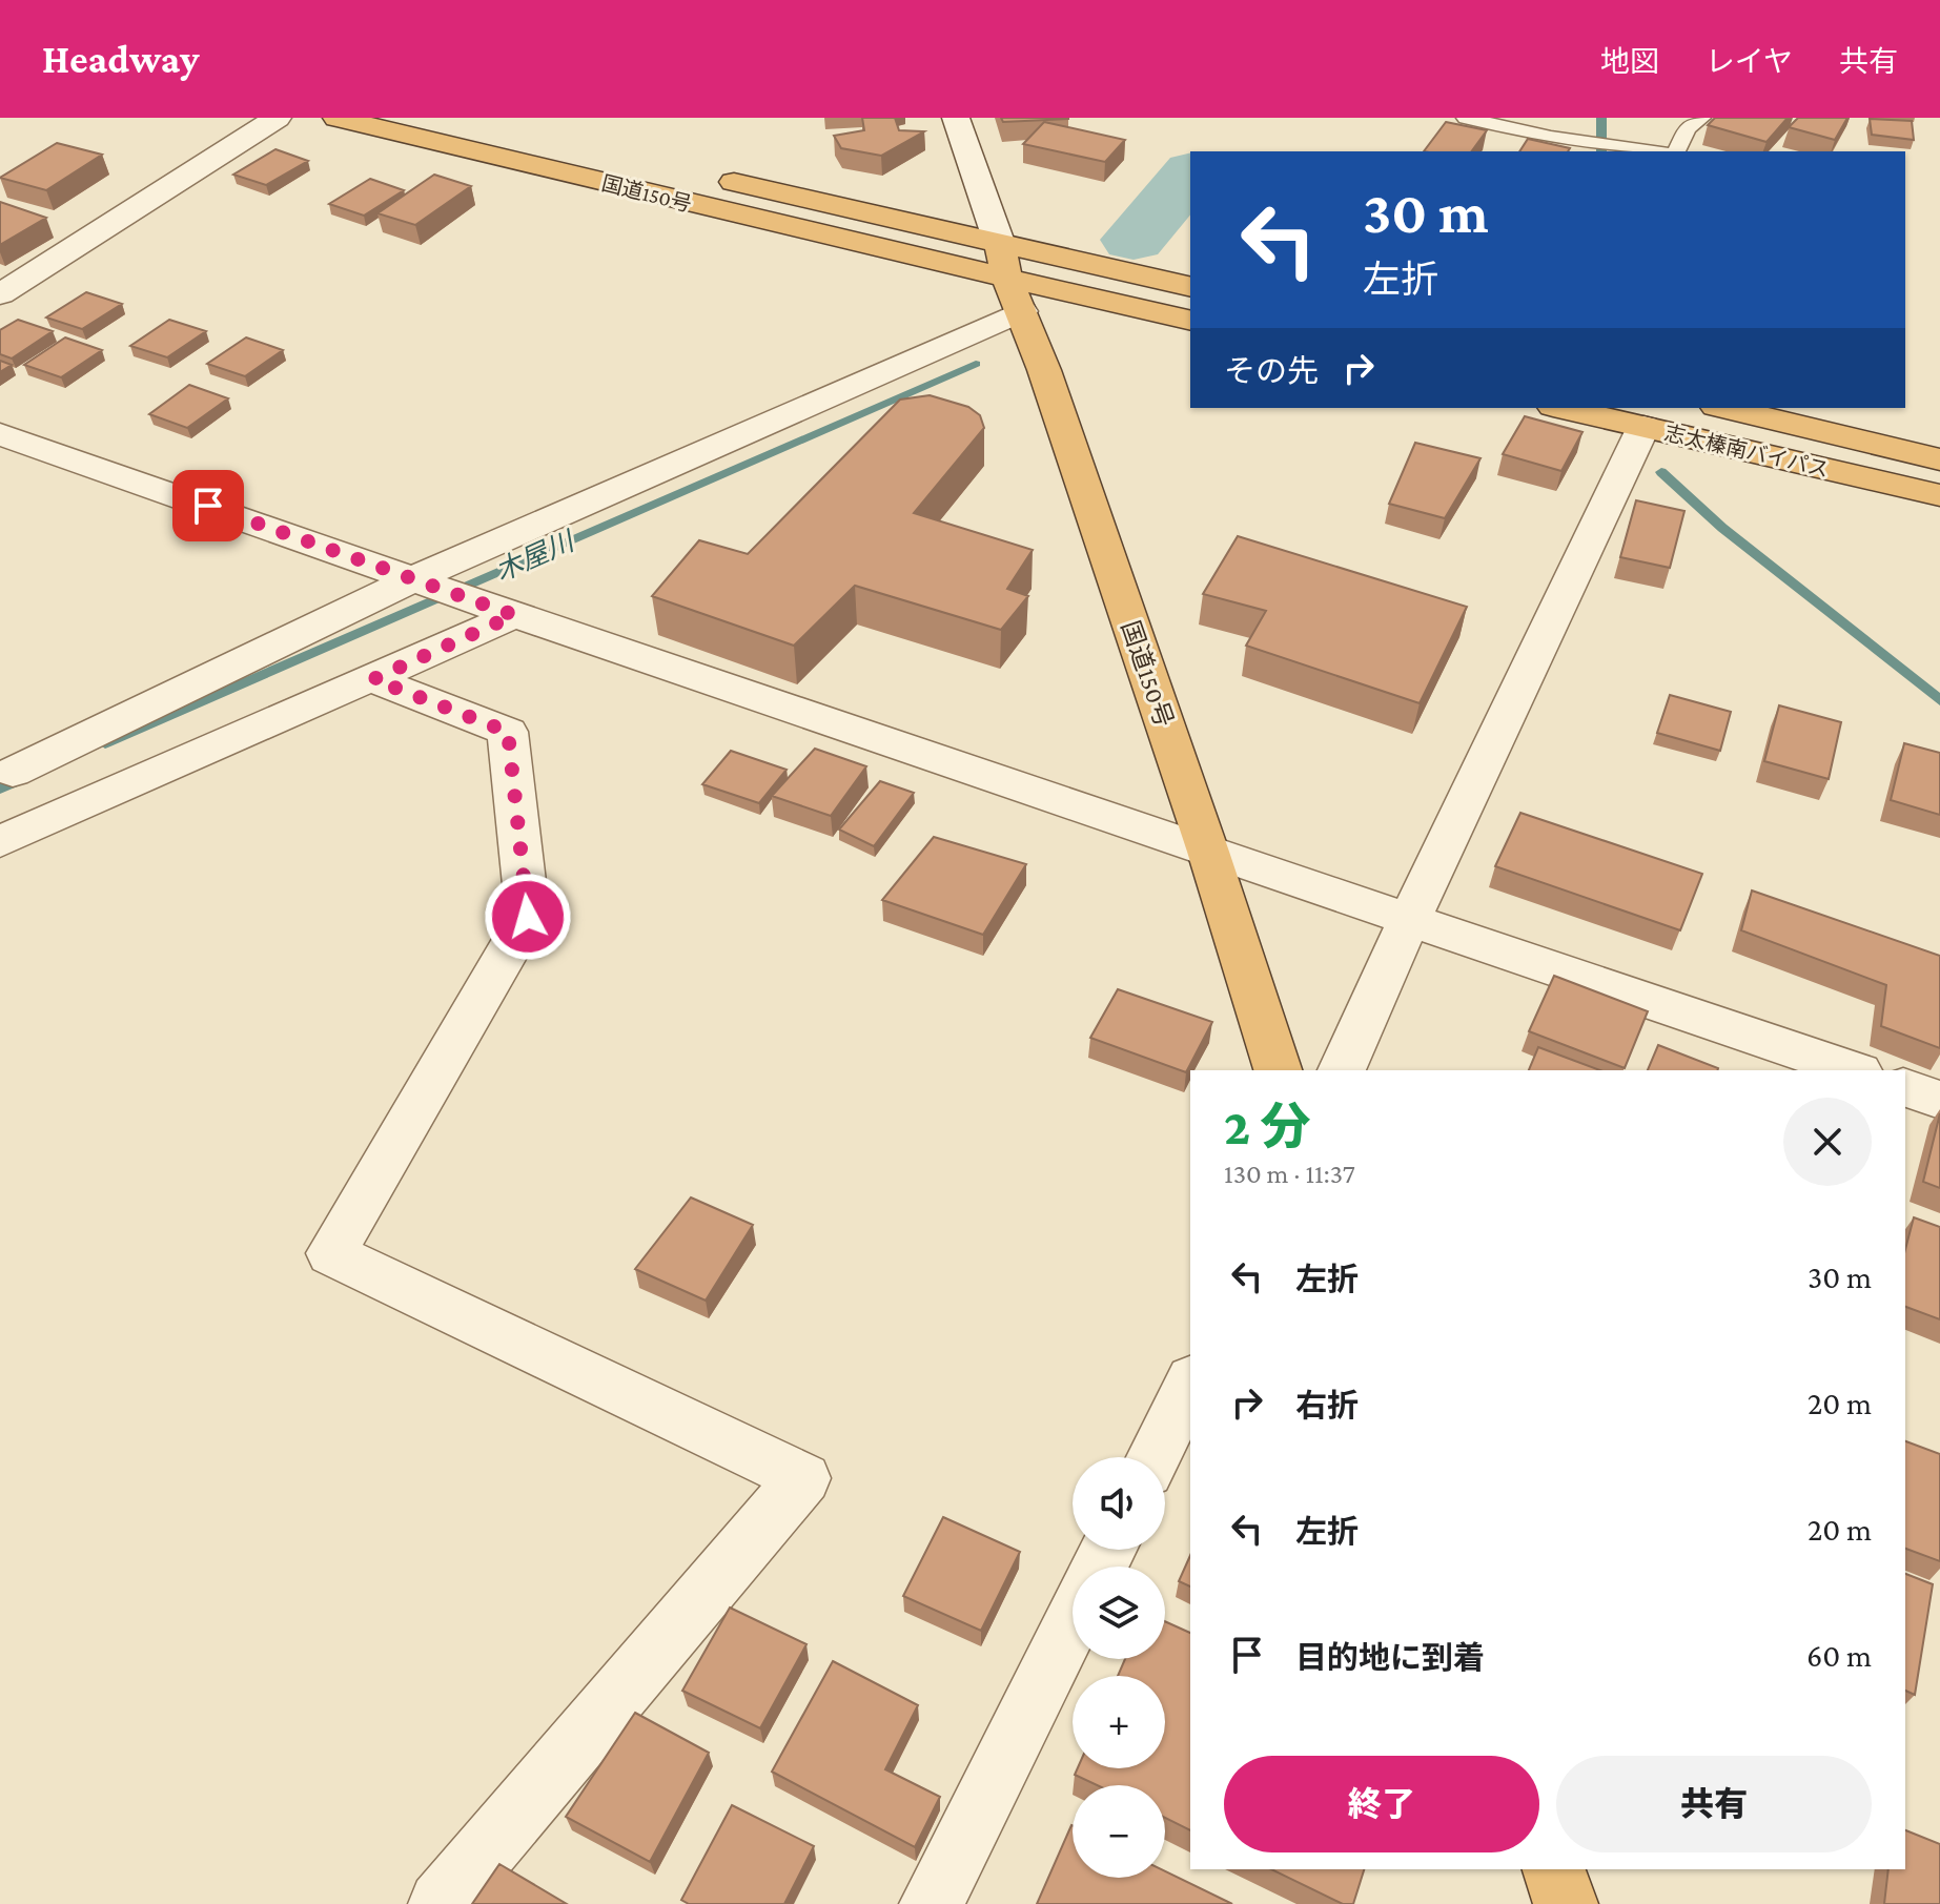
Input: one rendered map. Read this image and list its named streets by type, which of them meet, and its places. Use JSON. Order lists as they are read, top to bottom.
{
  "streets": {
    "highway": ["国道150号", "志太榛南バイパス"]
  },
  "water": ["木屋川"],
  "page": {
    "header": "Headway",
    "nav": ["地図", "レイヤ", "共有"],
    "turn": ["30 m", "左折"],
    "then": "その先",
    "heading": ["2 分", "130 m · 11:37"],
    "list": [
      {
        "name": "左折",
        "value": "30 m"
      },
      {
        "name": "右折",
        "value": "20 m"
      },
      {
        "name": "左折",
        "value": "20 m"
      },
      {
        "name": "目的地に到着",
        "value": "60 m"
      }
    ],
    "map_buttons": ["+", "−"],
    "buttons": ["終了", "共有"]
  }
}
